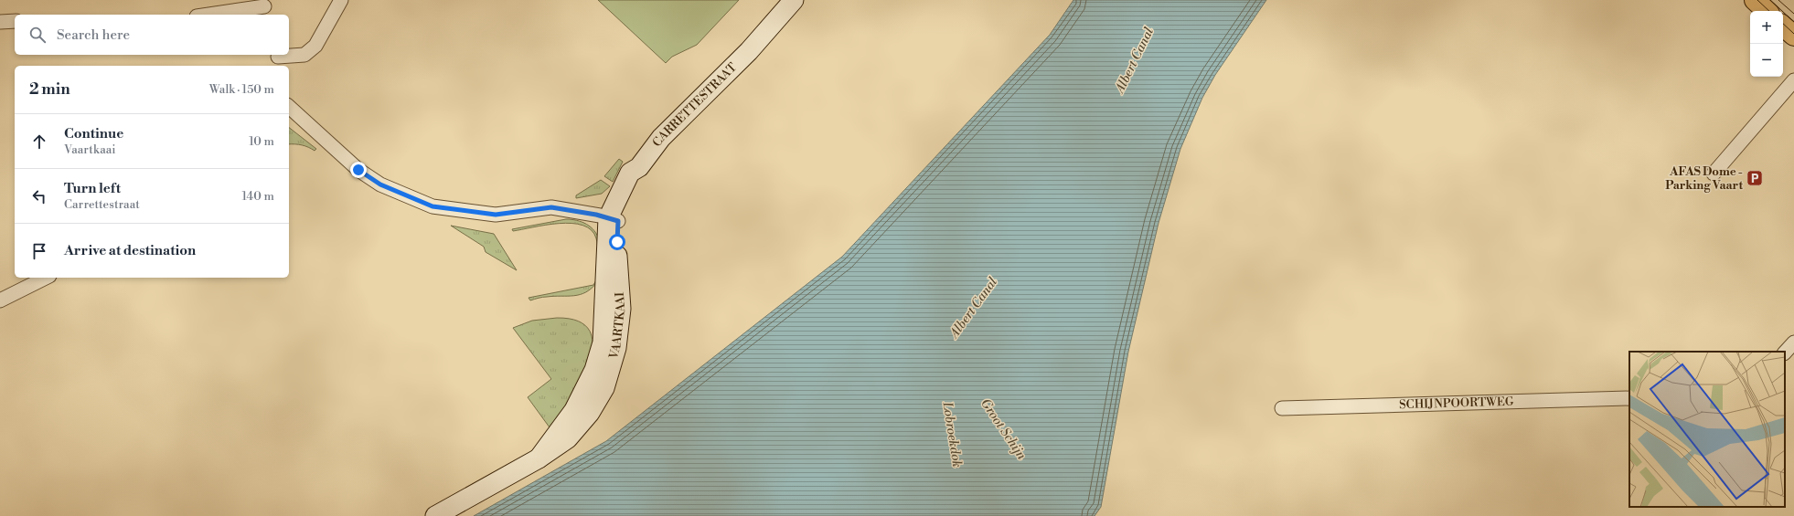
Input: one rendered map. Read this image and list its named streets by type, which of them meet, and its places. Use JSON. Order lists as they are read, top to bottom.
{
  "streets": {
    "street": ["CARRETTESTRAAT", "VAARTKAAI", "SCHIJNPOORTWEG"]
  },
  "crossings": [
    ["CARRETTESTRAAT", "VAARTKAAI"]
  ],
  "water": ["Albert Canal", "Groot Schijn", "Lobroekdok"],
  "places": {
    "parking": ["AFAS Dome - Parking Vaart"]
  },
  "page": {
    "map_buttons": ["+", "−"],
    "search": "Search here",
    "heading": ["2 min", "Walk · 150 m"],
    "list": [
      ["Continue", "Vaartkaai", "10 m"],
      ["Turn left", "Carrettestraat", "140 m"],
      "Arrive at destination"
    ]
  }
}
